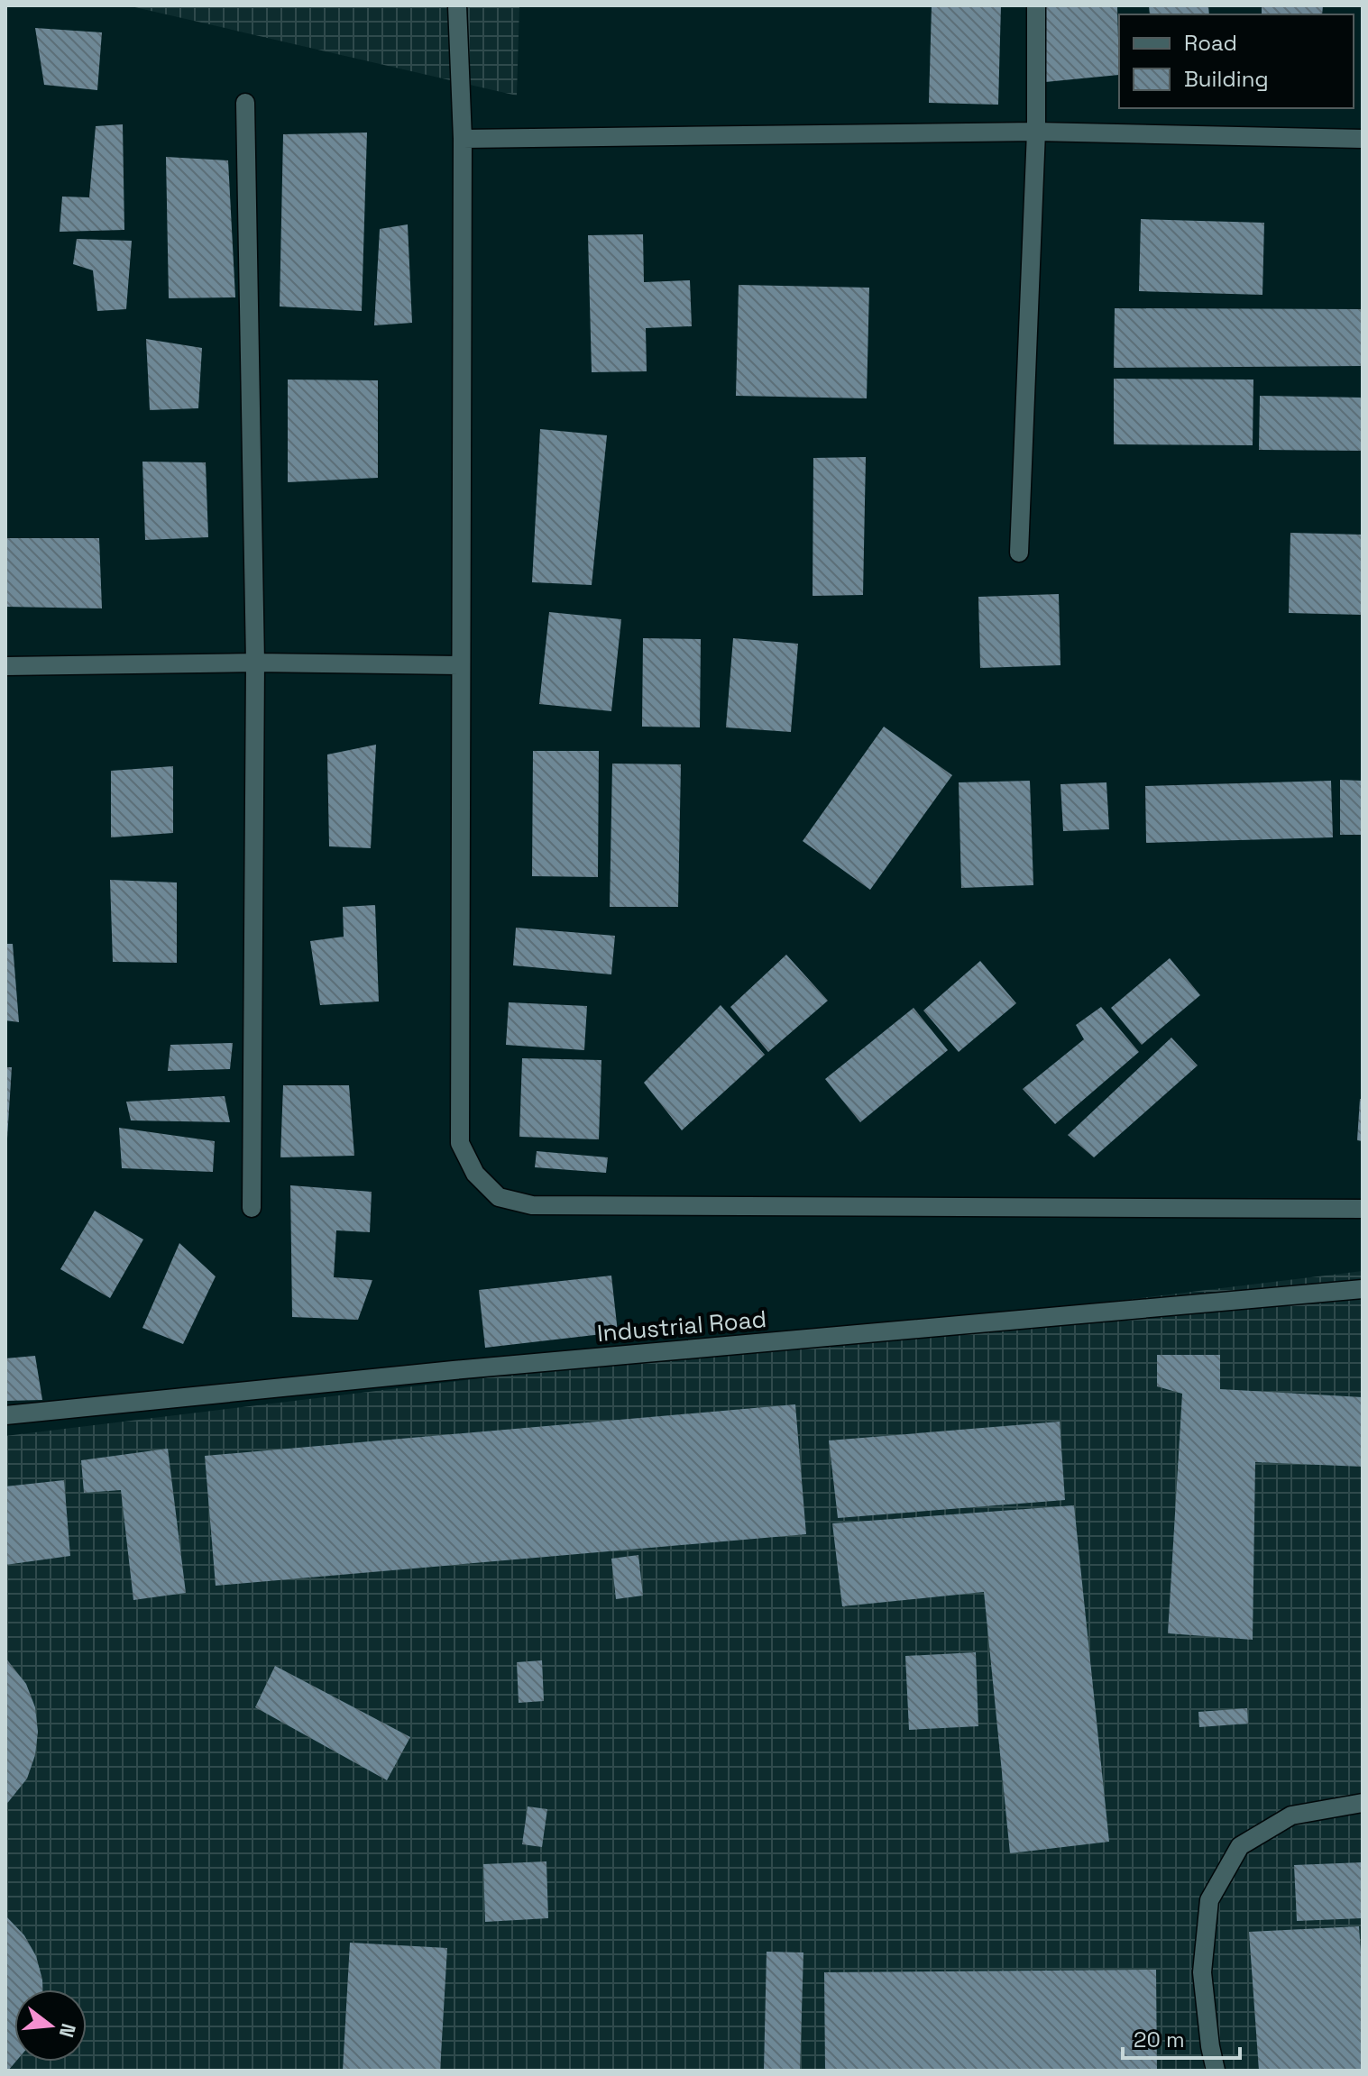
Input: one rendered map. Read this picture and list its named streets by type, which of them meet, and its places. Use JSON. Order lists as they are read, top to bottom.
{
  "streets": {
    "street": ["Industrial Road"]
  },
  "legend": ["Road", "Building"],
  "scale_bar": "20 m",
  "north": "right"
}
